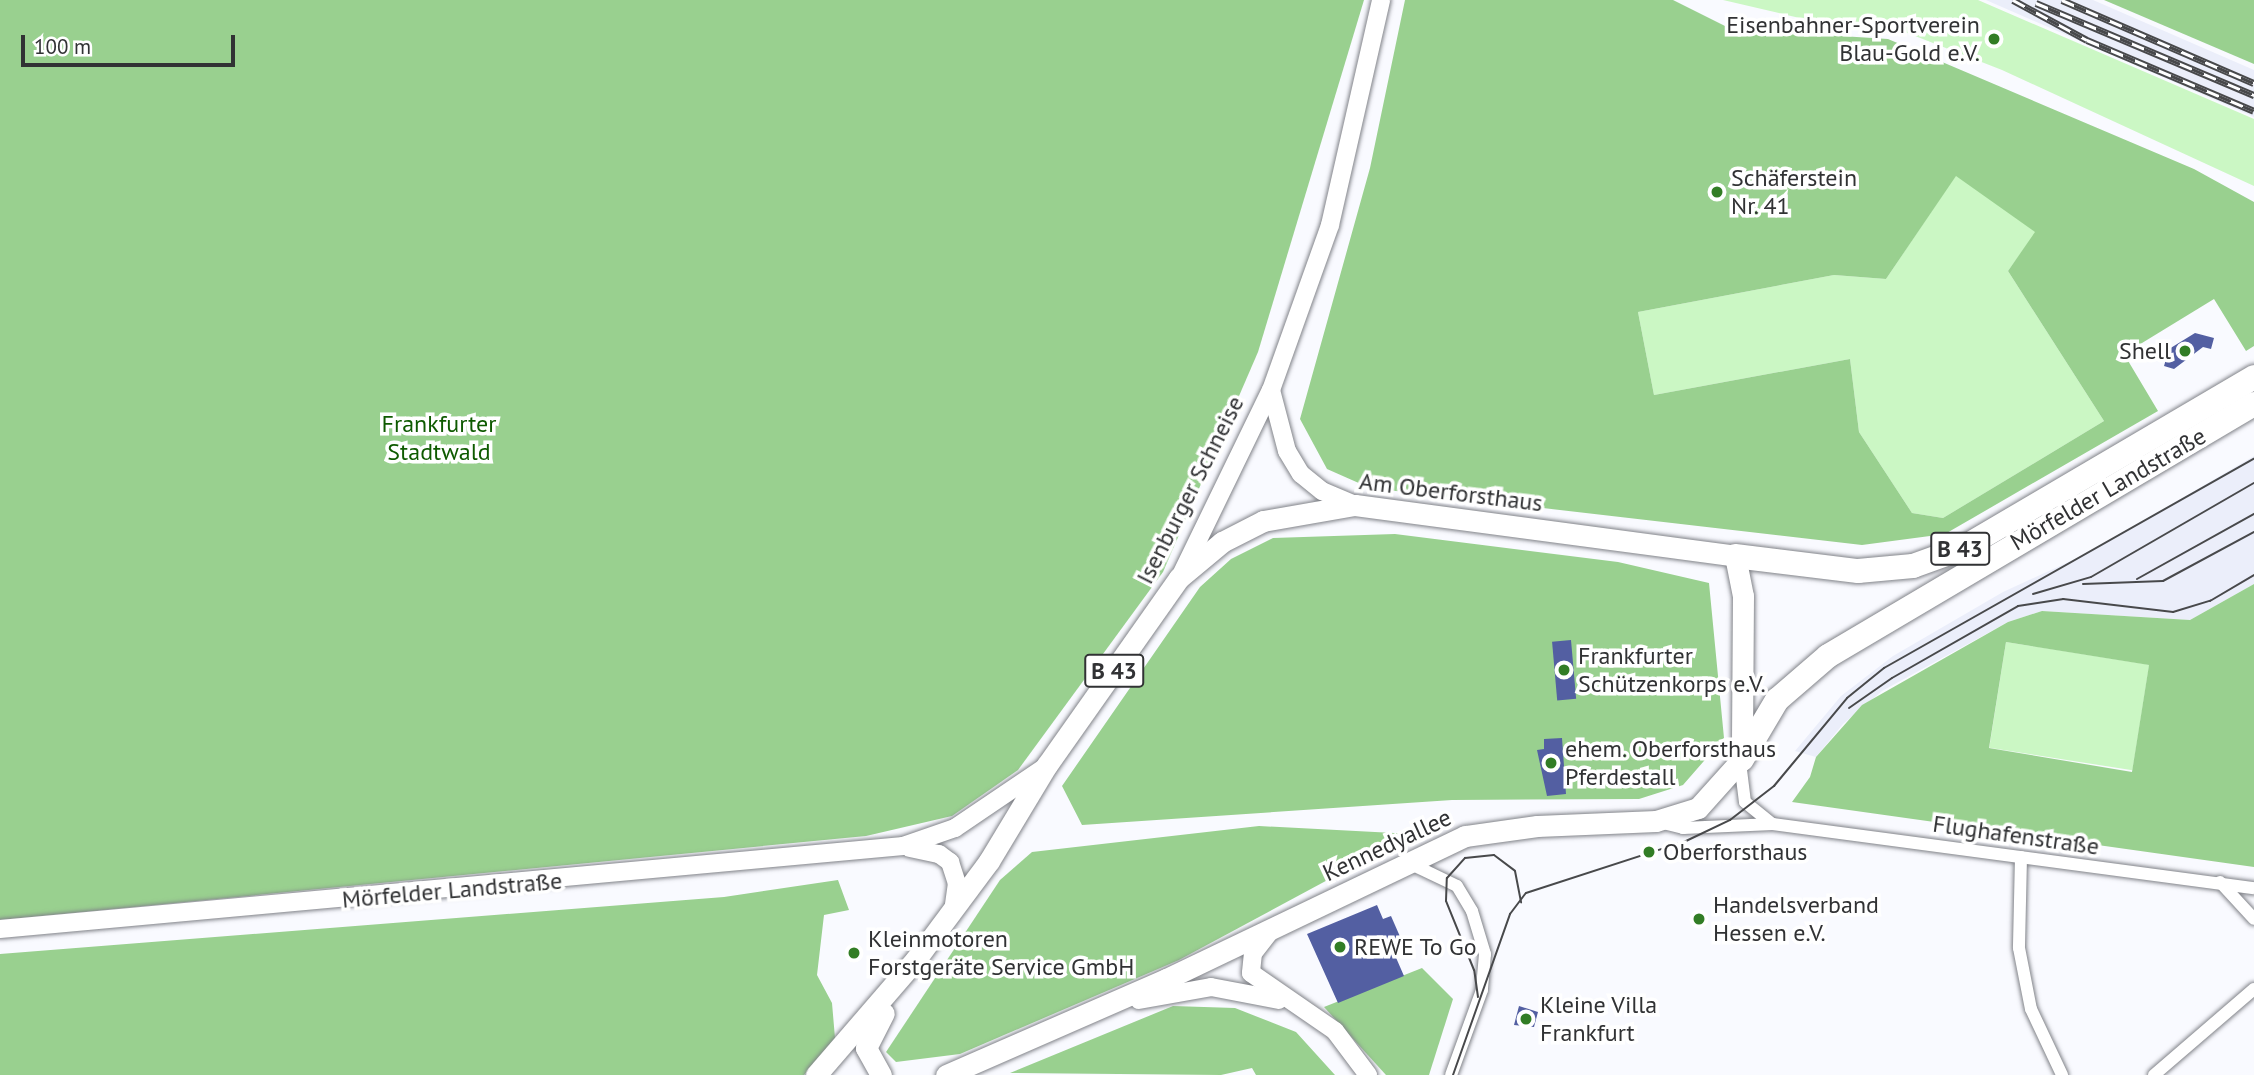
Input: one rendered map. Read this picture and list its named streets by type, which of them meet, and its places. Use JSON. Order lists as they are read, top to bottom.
{
  "streets": {
    "highway": ["Mörfelder Landstraße", "B 43"],
    "main road": ["Isenburger Schneise", "Am Oberforsthaus", "Kennedyallee"],
    "street": ["Flughafenstraße"]
  },
  "crossings": [
    ["Mörfelder Landstraße", "Isenburger Schneise"],
    ["Mörfelder Landstraße", "Am Oberforsthaus"],
    ["Mörfelder Landstraße", "Kennedyallee"],
    ["Isenburger Schneise", "Am Oberforsthaus"],
    ["Flughafenstraße", "Kennedyallee"]
  ],
  "parks": ["Frankfurter Stadtwald"],
  "places": [
    "Eisenbahner-Sportverein Blau-Gold e.V.",
    "Schäferstein Nr. 41",
    "Shell",
    "Frankfurter Schützenkorps e.V.",
    "ehem. Oberforsthaus Pferdestall",
    "Oberforsthaus",
    "Handelsverband Hessen e.V.",
    "REWE To Go",
    "Kleinmotoren Forstgeräte Service GmbH",
    "Kleine Villa Frankfurt"
  ],
  "scale_bar": "100 m"
}
